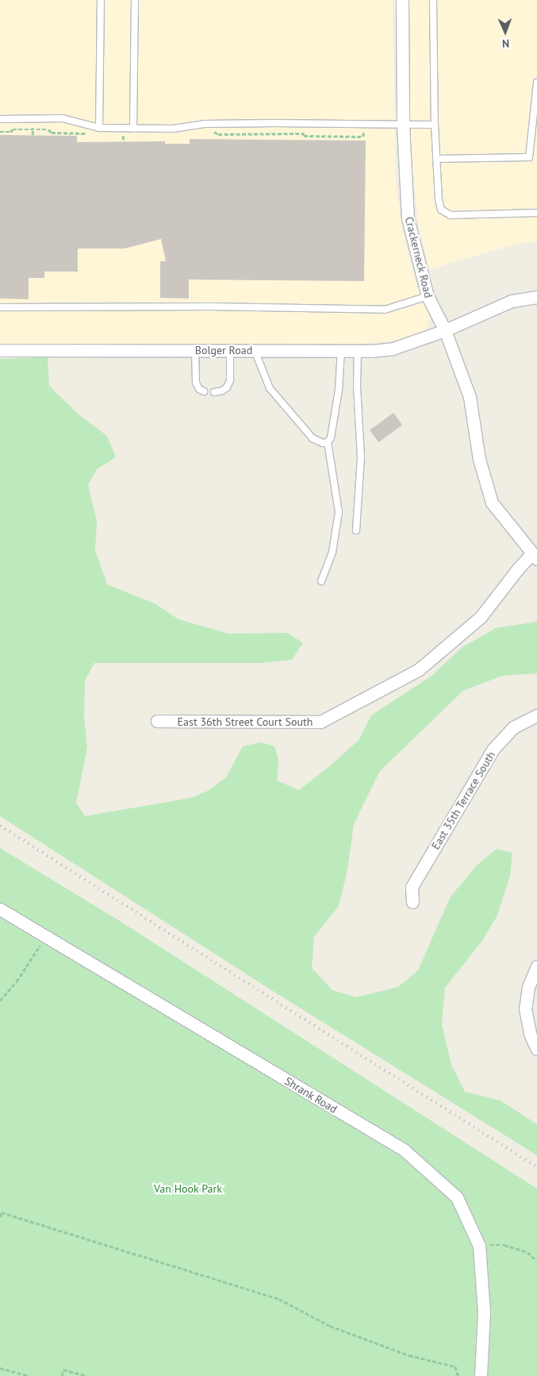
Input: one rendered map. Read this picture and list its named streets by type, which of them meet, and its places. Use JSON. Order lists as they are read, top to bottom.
{
  "streets": {
    "street": [
      "Crackerneck Road",
      "Bolger Road",
      "East 36th Street Court South",
      "East 35th Terrace South",
      "Shrank Road"
    ]
  },
  "crossings": [
    ["Crackerneck Road", "Bolger Road"],
    ["Crackerneck Road", "East 36th Street Court South"]
  ],
  "parks": ["Van Hook Park"],
  "north": "bottom"
}
